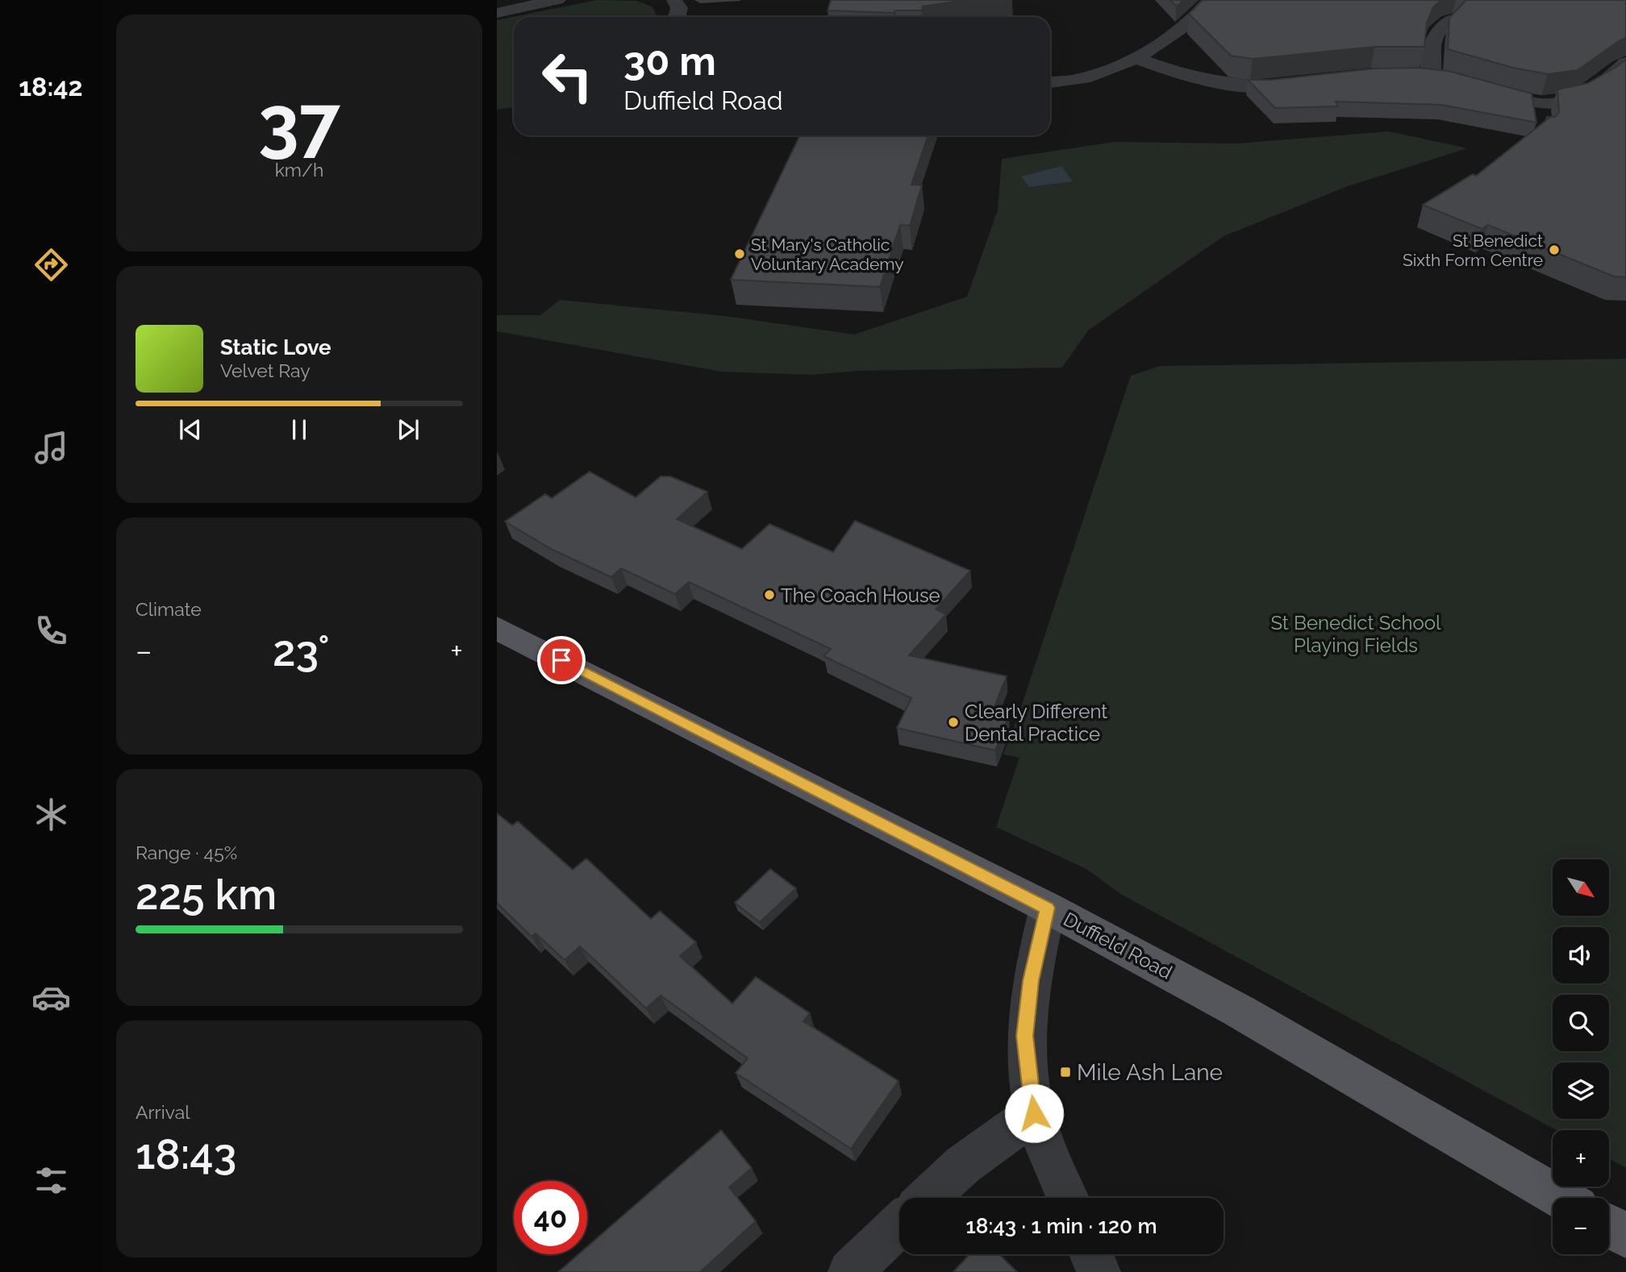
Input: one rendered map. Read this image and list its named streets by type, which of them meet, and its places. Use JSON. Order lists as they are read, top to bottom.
{
  "streets": {
    "main road": ["Duffield Road"]
  },
  "parks": ["St Benedict School Playing Fields"],
  "places": {
    "other": [
      "St Benedict Sixth Form Centre",
      "St Mary's Catholic Voluntary Academy",
      "The Coach House",
      "Clearly Different Dental Practice"
    ],
    "transit": ["Mile Ash Lane"]
  },
  "north": "bottom right",
  "page": {
    "tabs": "18:42",
    "tile": [
      ["37", "km/h"],
      "Climate",
      ["Range · 45%", "225 km"],
      ["Arrival", "18:43"]
    ],
    "turn": ["30 m", "Duffield Road"],
    "song": ["Static Love", "Velvet Ray"],
    "heat": ["−", "23°", "+"],
    "map_buttons": ["+", "−"],
    "limit": "40",
    "trip": "18:43 · 1 min · 120 m"
  }
}
